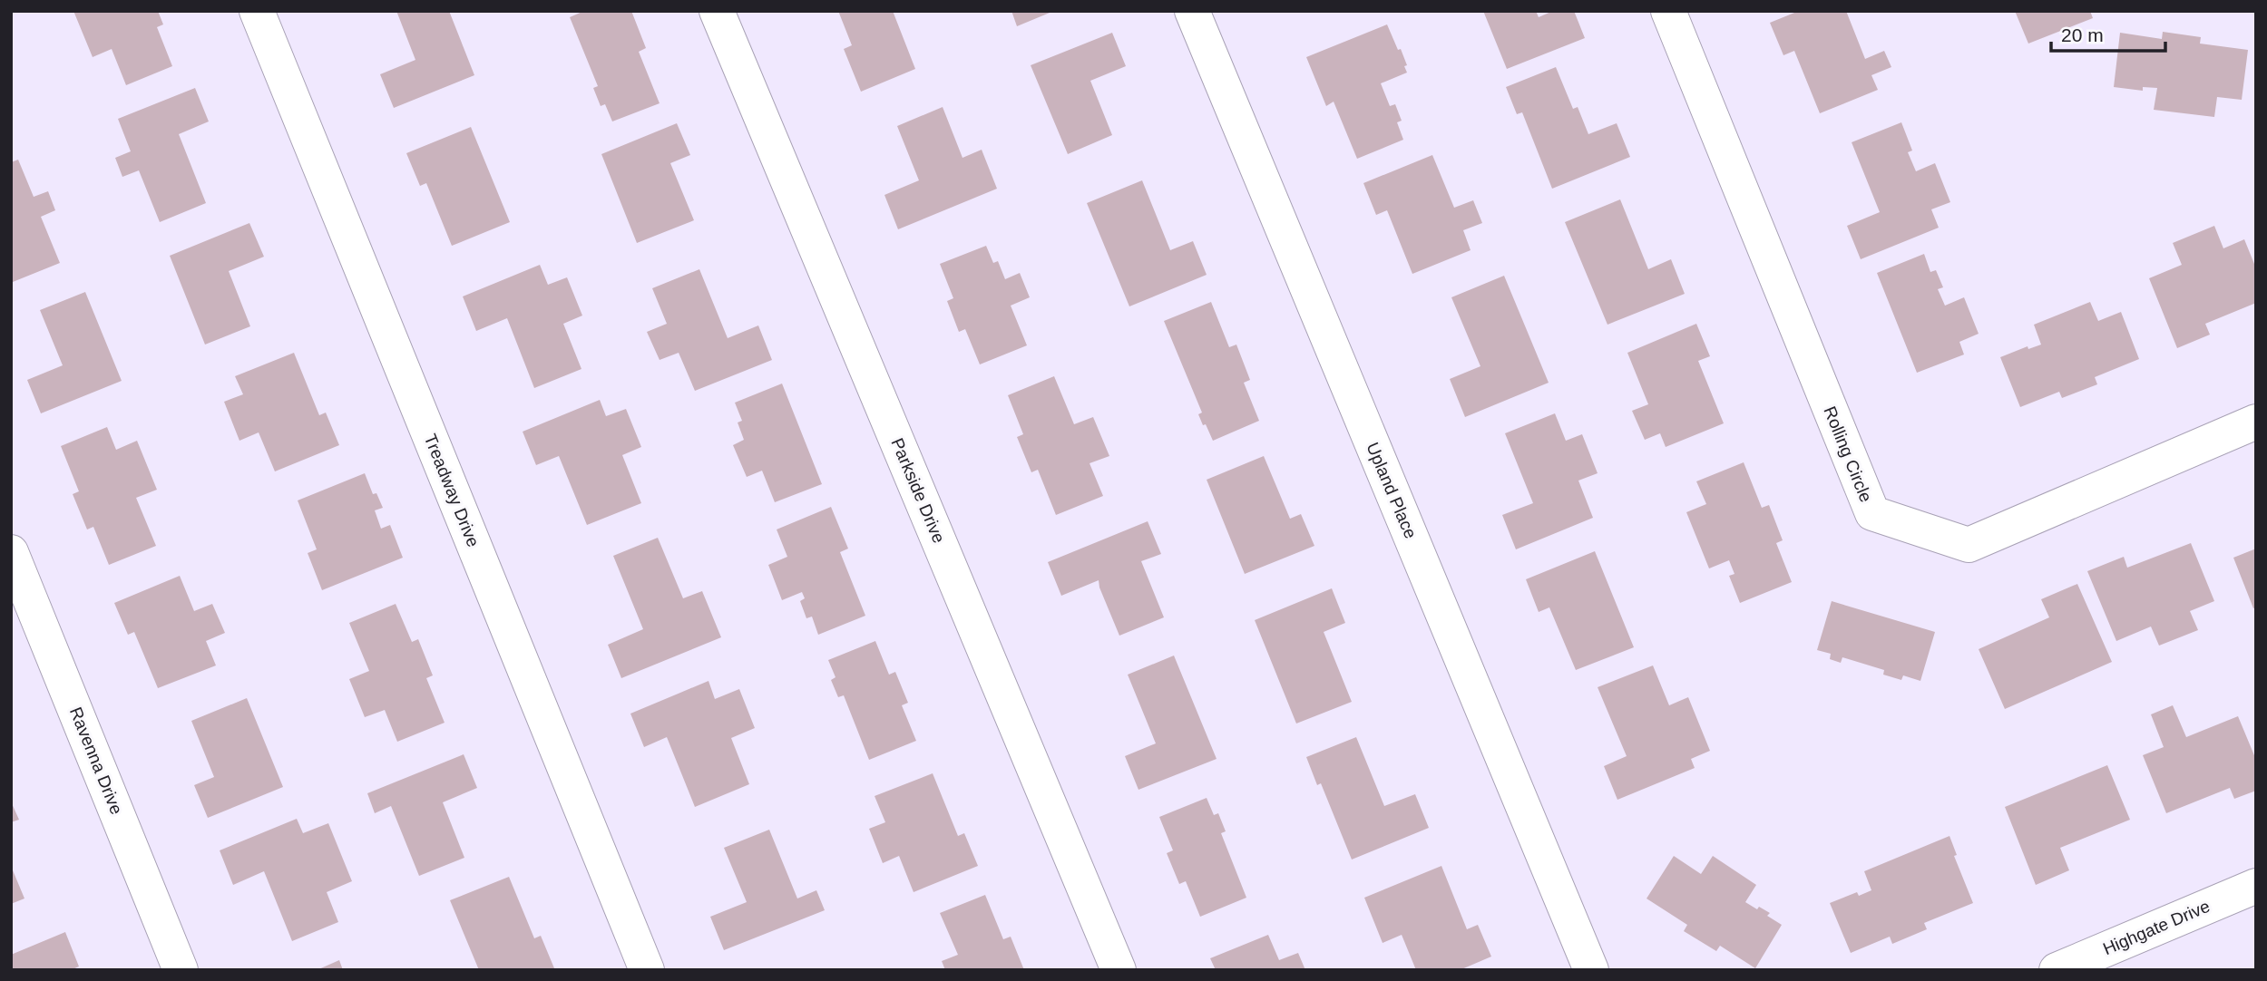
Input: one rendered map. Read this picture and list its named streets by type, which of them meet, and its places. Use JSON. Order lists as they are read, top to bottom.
{
  "streets": {
    "street": [
      "Rolling Circle",
      "Treadway Drive",
      "Parkside Drive",
      "Upland Place",
      "Ravenna Drive",
      "Highgate Drive"
    ]
  },
  "scale_bar": "20 m"
}
